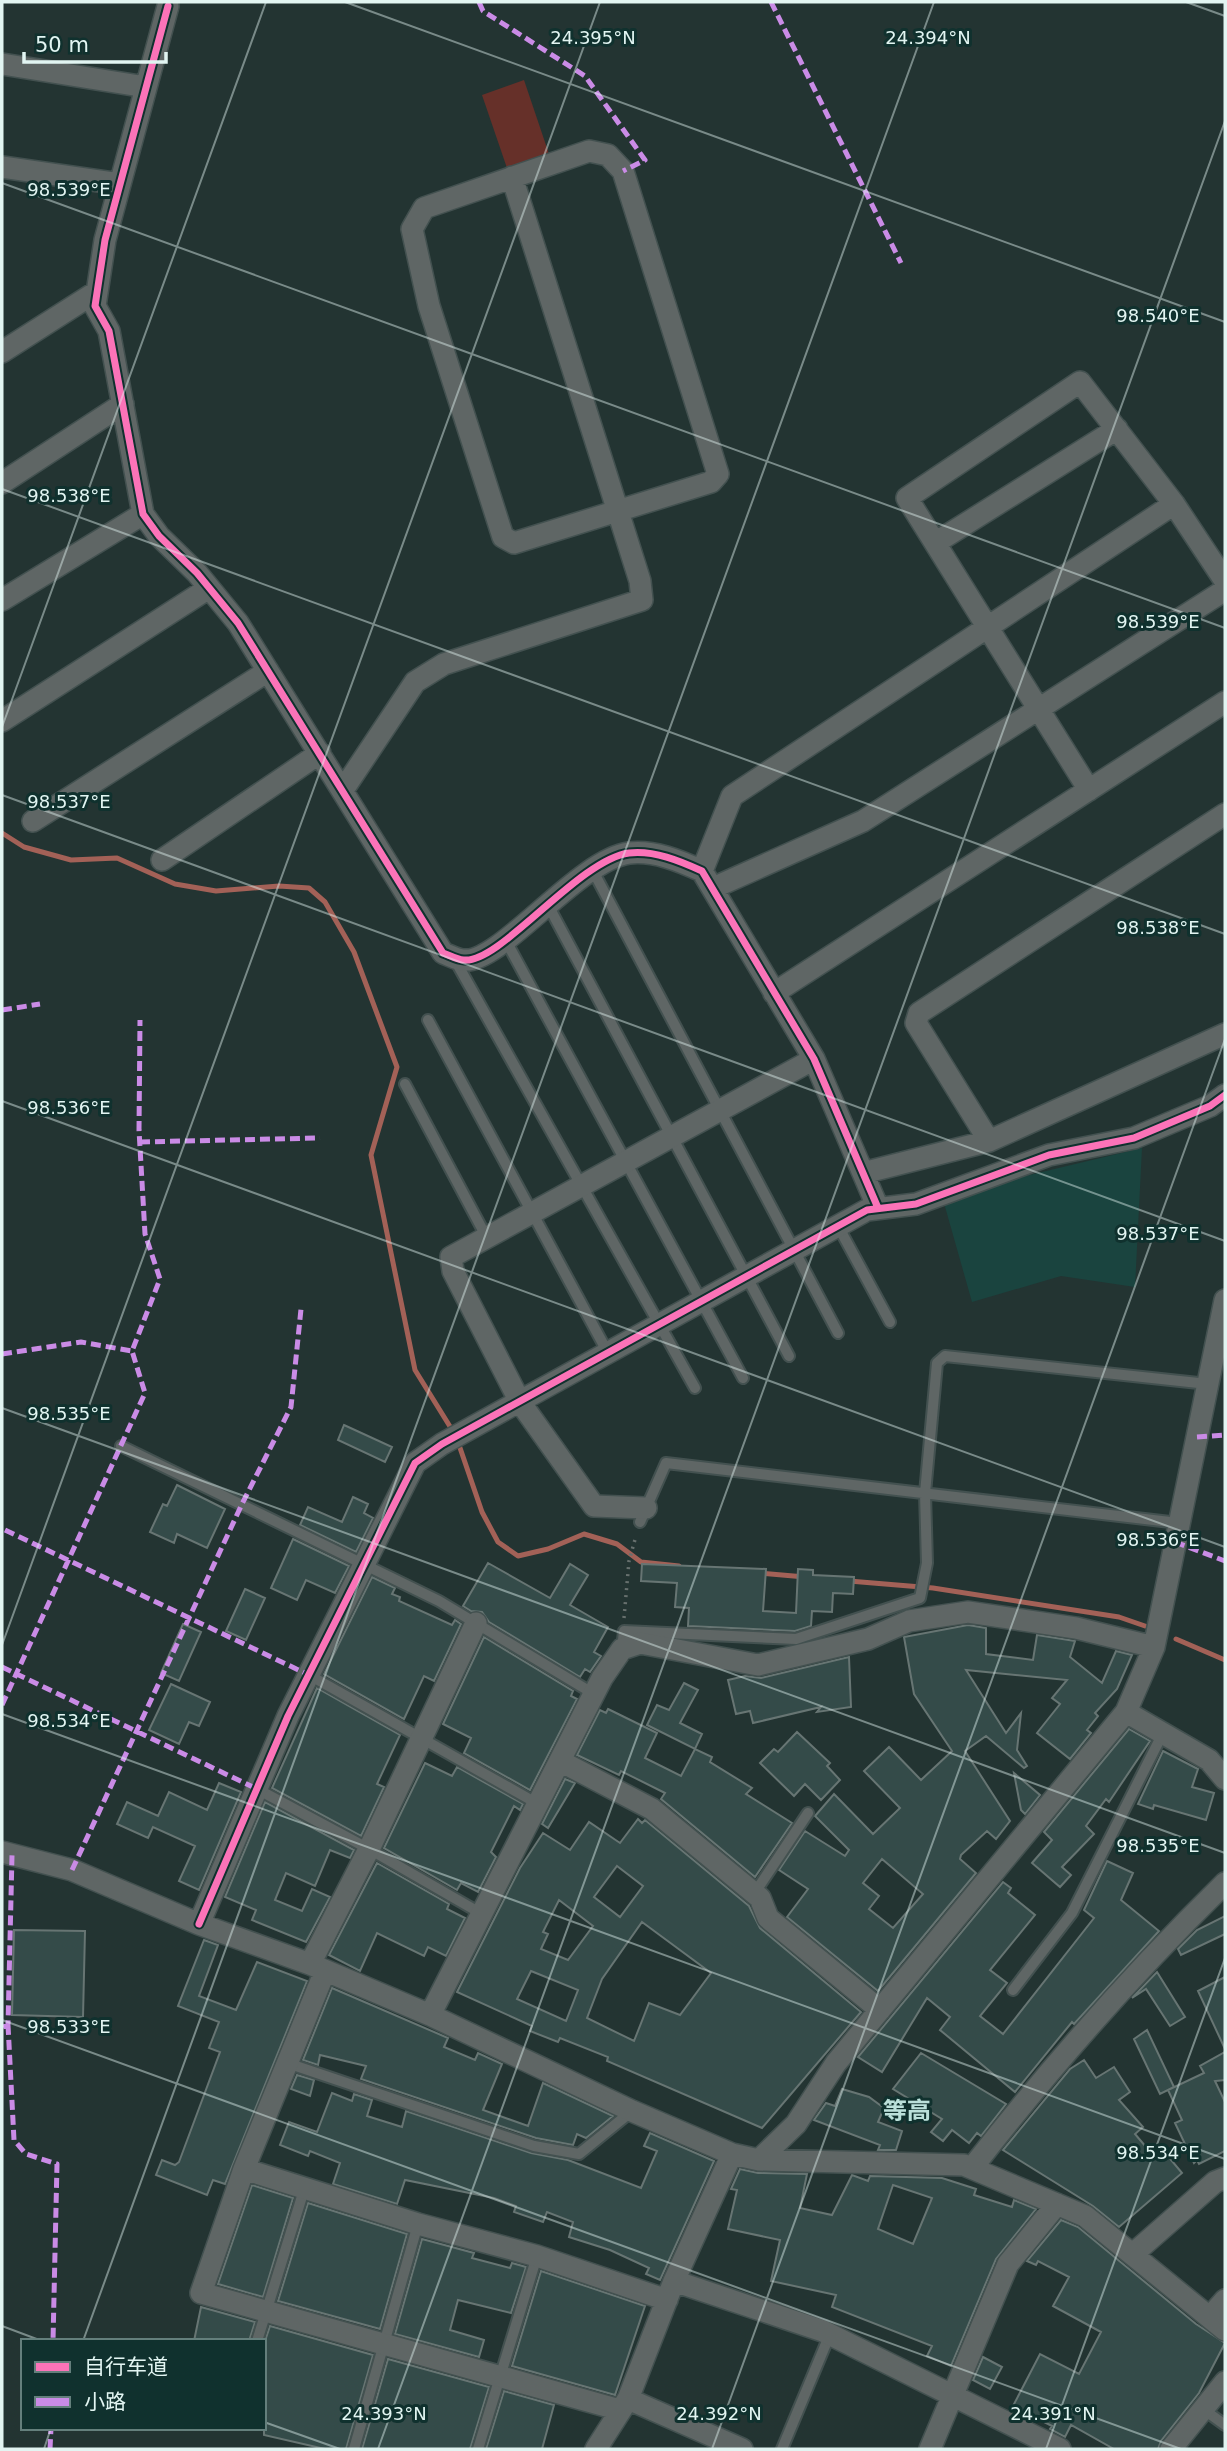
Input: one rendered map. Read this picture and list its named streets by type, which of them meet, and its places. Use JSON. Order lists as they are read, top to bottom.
{
  "districts": ["等高"],
  "legend": ["自行车道", "小路"],
  "scale_bar": "50 m",
  "coordinates": [
    "24.395°N",
    "24.394°N",
    "98.539°E",
    "98.540°E",
    "98.538°E",
    "98.537°E",
    "98.536°E",
    "98.535°E",
    "98.534°E",
    "98.533°E",
    "24.393°N",
    "24.392°N",
    "24.391°N"
  ]
}
